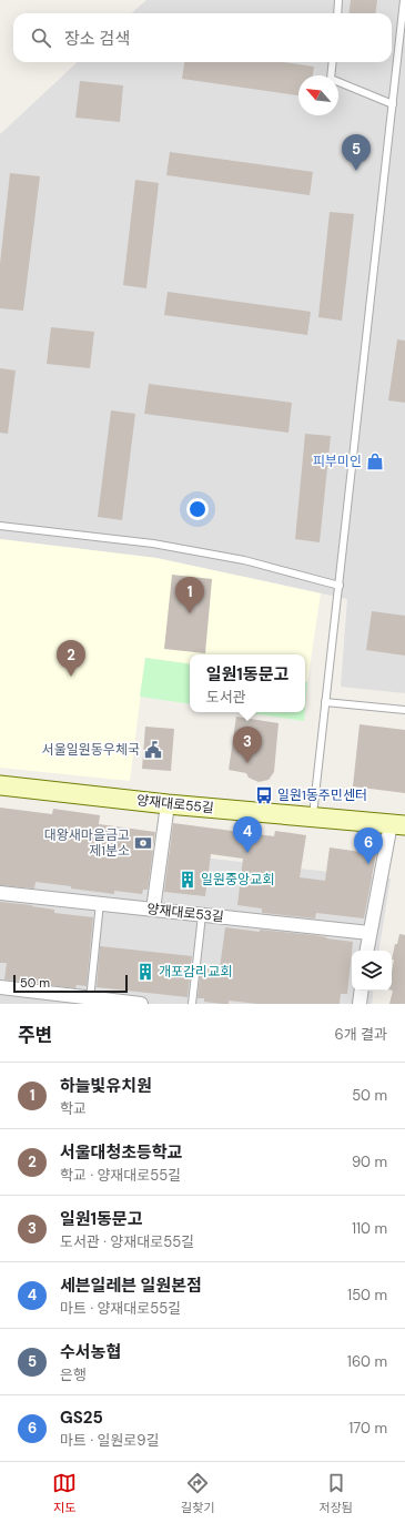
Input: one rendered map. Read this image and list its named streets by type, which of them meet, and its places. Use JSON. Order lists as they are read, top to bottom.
{
  "streets": {
    "street": ["양재대로55길", "양재대로53길"]
  },
  "places": {
    "shop": ["피부미인"],
    "public building": ["서울일원동우체국"],
    "bus stop": ["일원1동주민센터"],
    "bank": ["대왕새마을금고 제1분소"],
    "building": ["일원중앙교회", "개포감리교회"]
  },
  "scale_bar": "50 m",
  "north": "top left",
  "page": {
    "search": "장소 검색",
    "pins": [
      "5",
      "1",
      "2",
      "3",
      "4",
      "6"
    ],
    "popup": ["일원1동문고", "도서관"],
    "scale": "50 m",
    "heading": ["주변", "6개 결과"],
    "list": [
      {
        "mark": "1",
        "name": "하늘빛유치원",
        "note": "학교",
        "value": "50 m"
      },
      {
        "mark": "2",
        "name": "서울대청초등학교",
        "note": "학교 · 양재대로55길",
        "value": "90 m"
      },
      {
        "mark": "3",
        "name": "일원1동문고",
        "note": "도서관 · 양재대로55길",
        "value": "110 m"
      },
      {
        "mark": "4",
        "name": "세븐일레븐 일원본점",
        "note": "마트 · 양재대로55길",
        "value": "150 m"
      },
      {
        "mark": "5",
        "name": "수서농협",
        "note": "은행",
        "value": "160 m"
      },
      {
        "mark": "6",
        "name": "GS25",
        "note": "마트 · 일원로9길",
        "value": "170 m"
      }
    ],
    "nav": ["지도", "길찾기", "저장됨"]
  }
}
